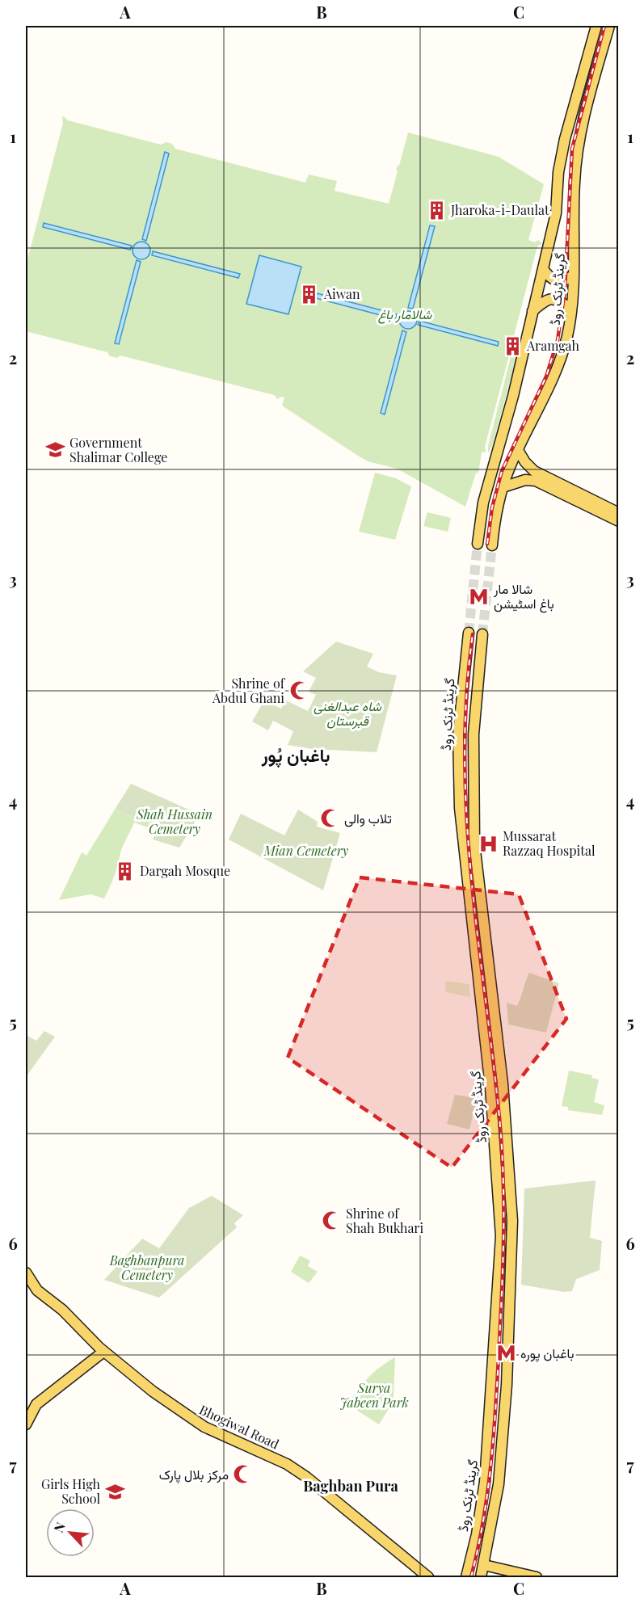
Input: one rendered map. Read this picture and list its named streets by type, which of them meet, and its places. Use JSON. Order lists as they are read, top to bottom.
{
  "streets": {
    "main road": ["گرینڈ ٹرنک روڈ", "Bhogiwal Road"]
  },
  "districts": ["باغبان پُور", "Baghban Pura"],
  "parks": [
    "شالامار باغ",
    "شاہ عبدالغنی قبرستان",
    "Shah Hussain Cemetery",
    "Mian Cemetery",
    "Baghbanpura Cemetery",
    "Surya Jabeen Park"
  ],
  "places": {
    "building": [
      "Jharoka-i-Daulat",
      "Aiwan",
      "Aramgah",
      "Dargah Mosque"
    ],
    "school or university": ["Government Shalimar College", "Girls High School"],
    "metro station": ["شالا مار باغ اسٹیشن", "باغبان پورہ"],
    "mosque": [
      "Shrine of Abdul Ghani",
      "تلاب والی",
      "Shrine of Shah Bukhari",
      "مرکز بلال پارک"
    ],
    "hospital": ["Mussarat Razzaq Hospital"]
  },
  "north": "top left",
  "grid": {
    "columns": ["A", "B", "C"],
    "rows": [
      "1",
      "2",
      "3",
      "4",
      "5",
      "6",
      "7"
    ]
  }
}
